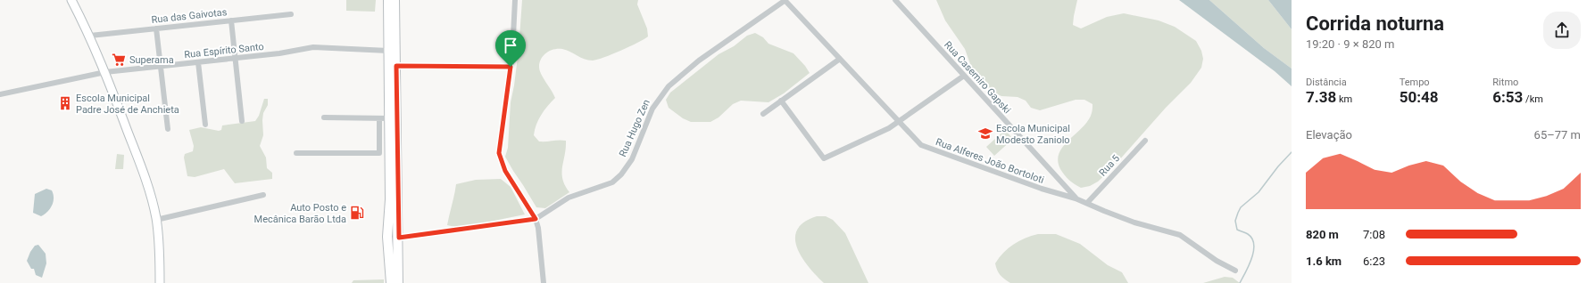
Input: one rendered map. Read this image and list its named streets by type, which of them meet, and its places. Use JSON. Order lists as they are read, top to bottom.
{
  "streets": {
    "street": [
      "Rua das Gaivotas",
      "Rua Espírito Santo",
      "Rua Casemiro Gapski",
      "Rua Hugo Zen",
      "Rua Alferes João Bortoloti",
      "Rua 5"
    ]
  },
  "crossings": [
    ["Rua Casemiro Gapski", "Rua Alferes João Bortoloti"],
    ["Rua Hugo Zen", "Rua Alferes João Bortoloti"],
    ["Rua Alferes João Bortoloti", "Rua 5"]
  ],
  "places": {
    "supermarket": ["Superama"],
    "building": ["Escola Municipal Padre José de Anchieta"],
    "school or university": ["Escola Municipal Modesto Zaniolo"],
    "fuel station": ["Auto Posto e Mecânica Barão Ltda"]
  },
  "page": {
    "heading": ["Corrida noturna", "19:20 · 9 × 820 m"],
    "stats": [
      ["Distância", "7.38 km"],
      ["Tempo", "50:48"],
      ["Ritmo", "6:53 /km"]
    ],
    "chart": ["Elevação", "65–77 m"],
    "list": [
      {
        "name": "820 m",
        "note": "7:08"
      },
      {
        "name": "1.6 km",
        "note": "6:23"
      }
    ]
  }
}
